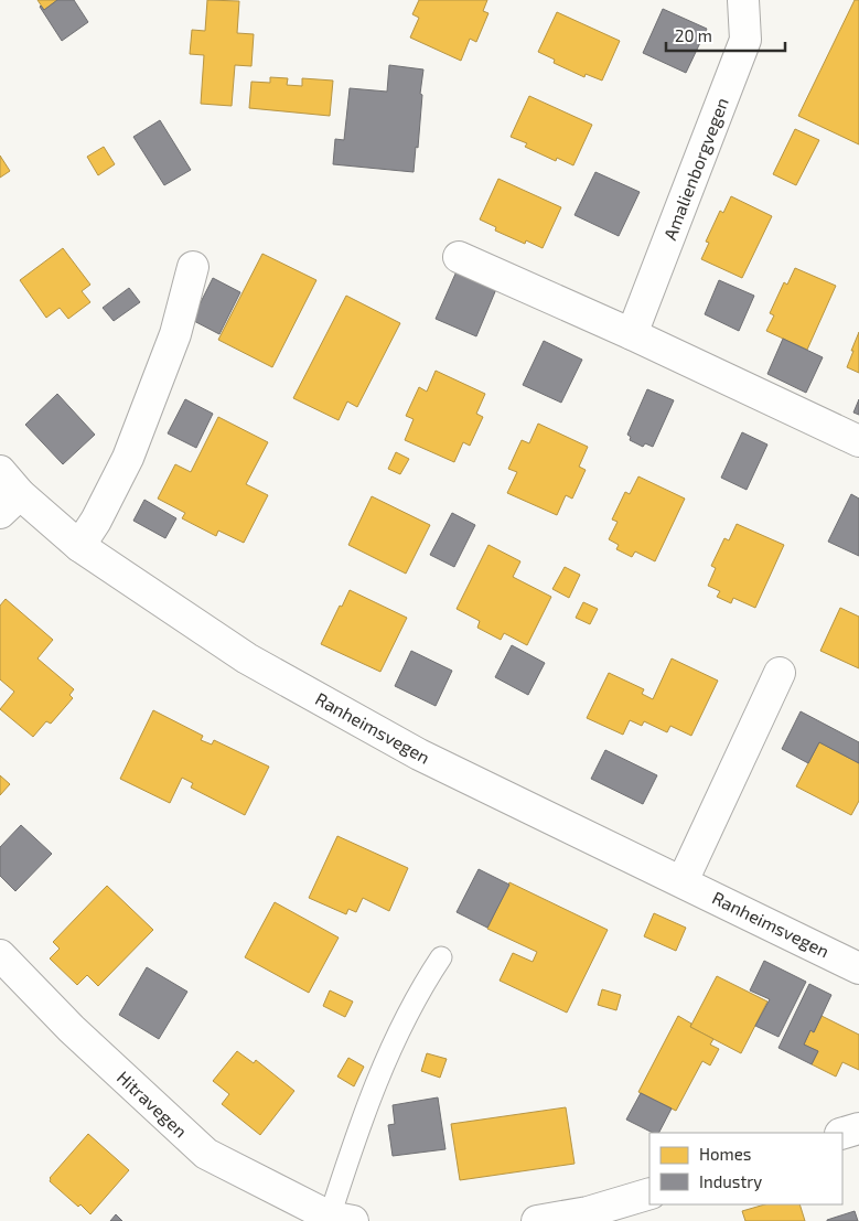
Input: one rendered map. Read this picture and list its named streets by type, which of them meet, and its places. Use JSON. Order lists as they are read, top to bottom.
{
  "streets": {
    "street": ["Amalienborgvegen", "Ranheimsvegen", "Hitravegen"]
  },
  "legend": ["Homes", "Industry"],
  "scale_bar": "20 m"
}
